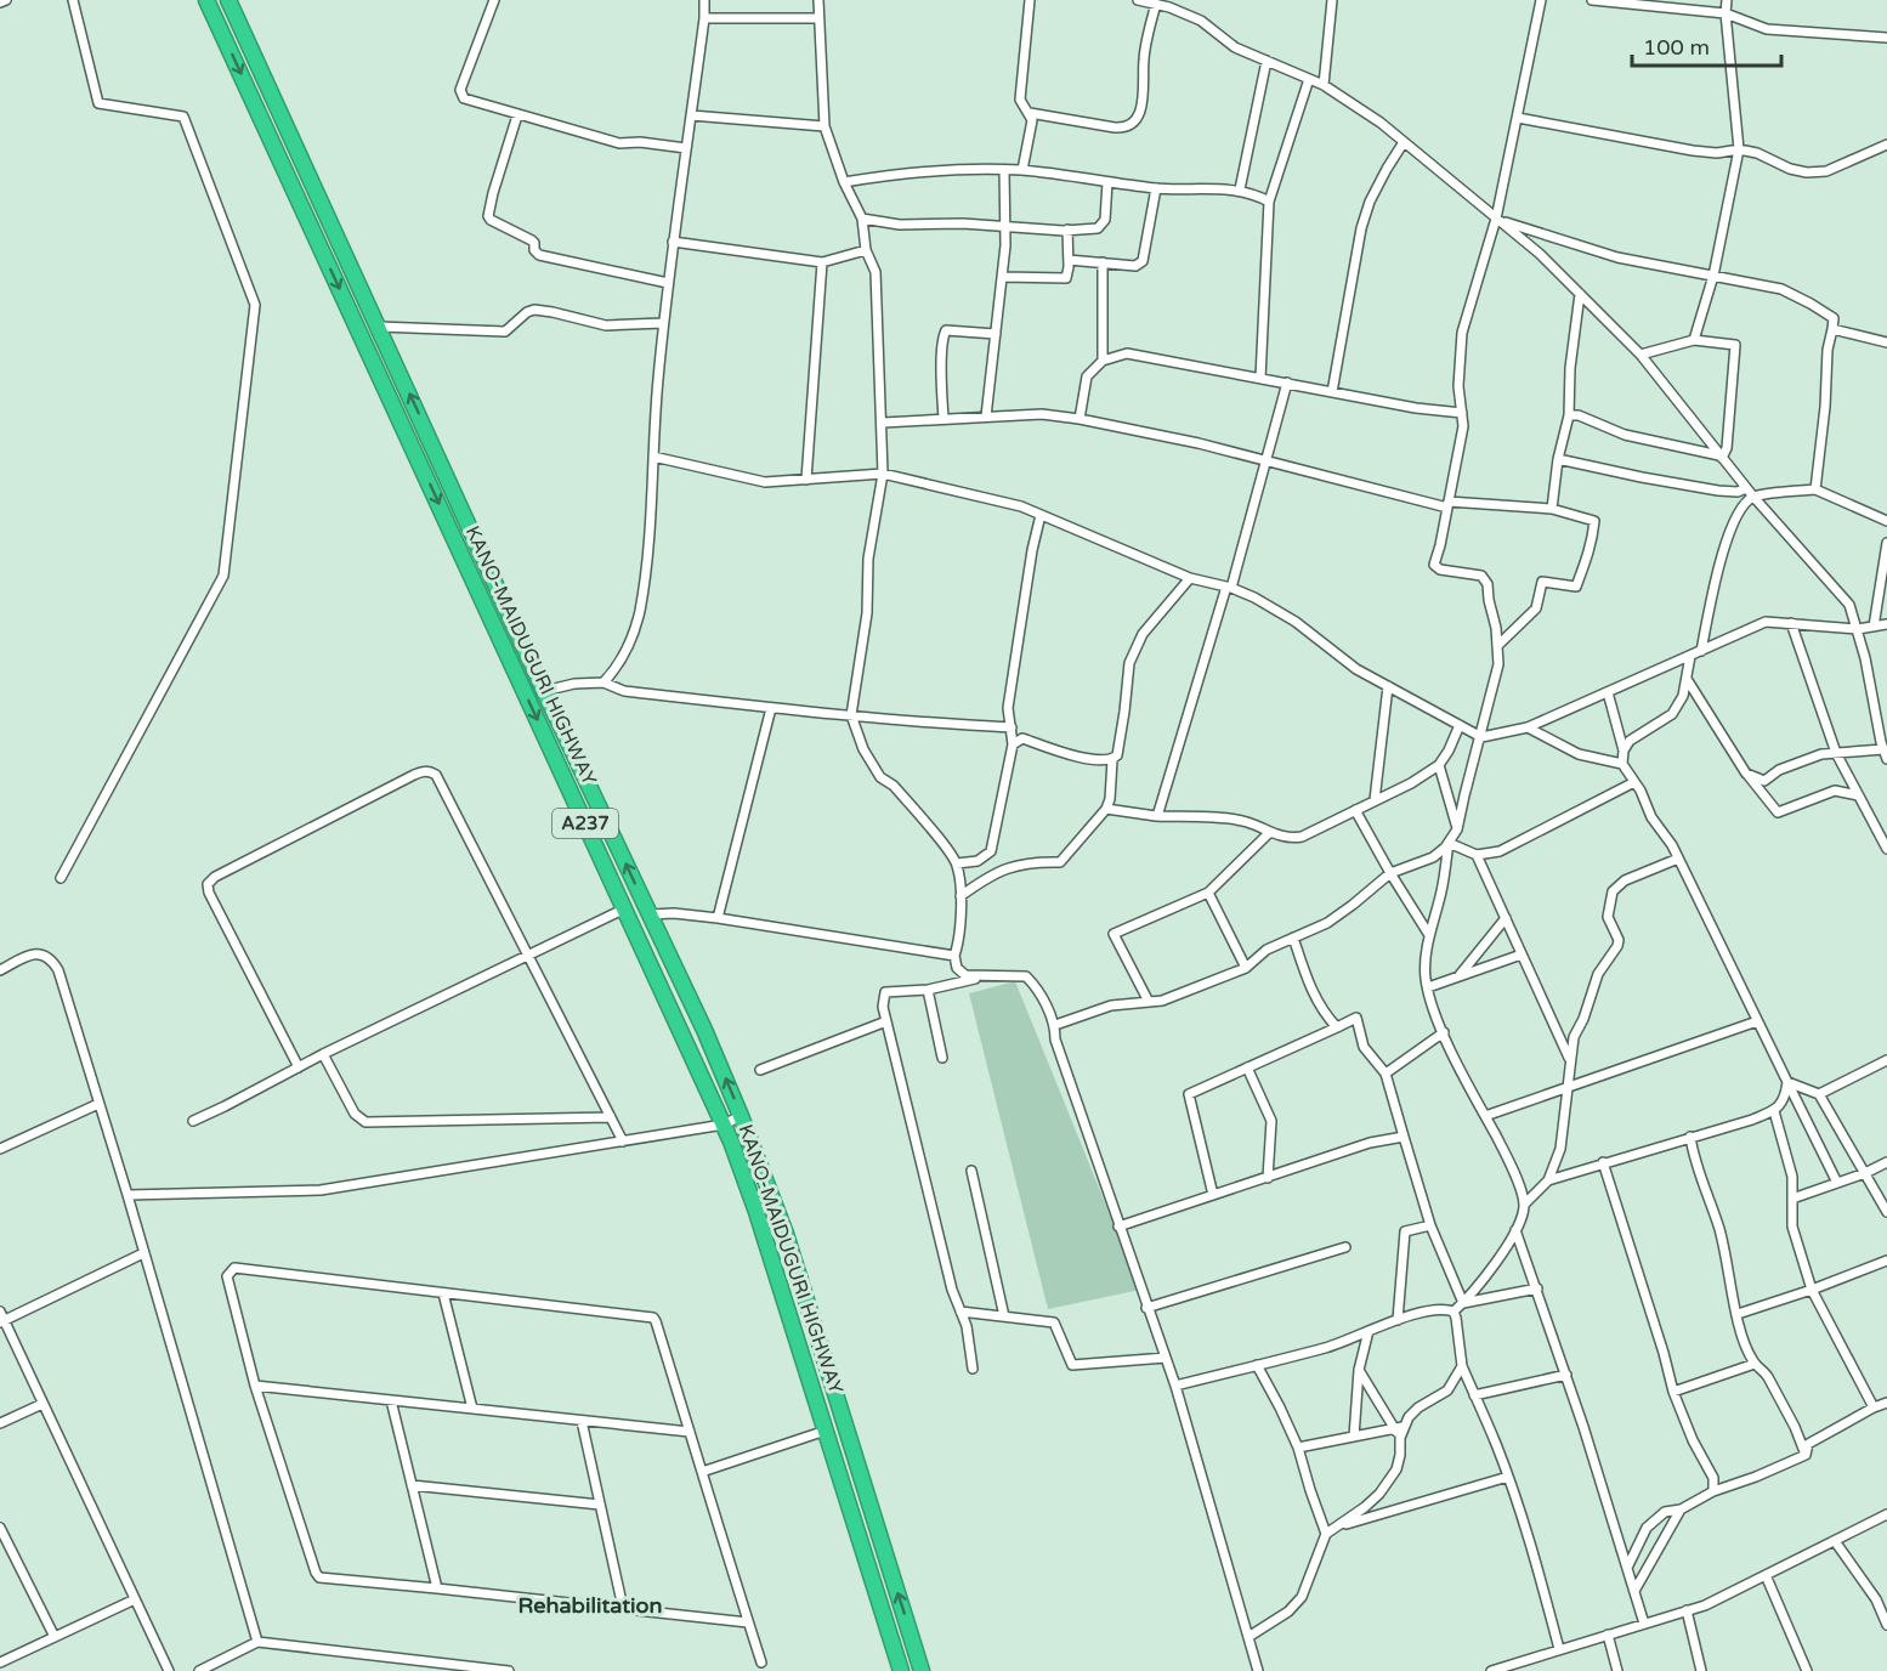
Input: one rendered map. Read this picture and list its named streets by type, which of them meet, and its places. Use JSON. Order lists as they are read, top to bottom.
{
  "streets": {
    "highway": ["KANO-MAIDUGURI HIGHWAY", "A237"]
  },
  "districts": ["Rehabilitation"],
  "scale_bar": "100 m"
}
